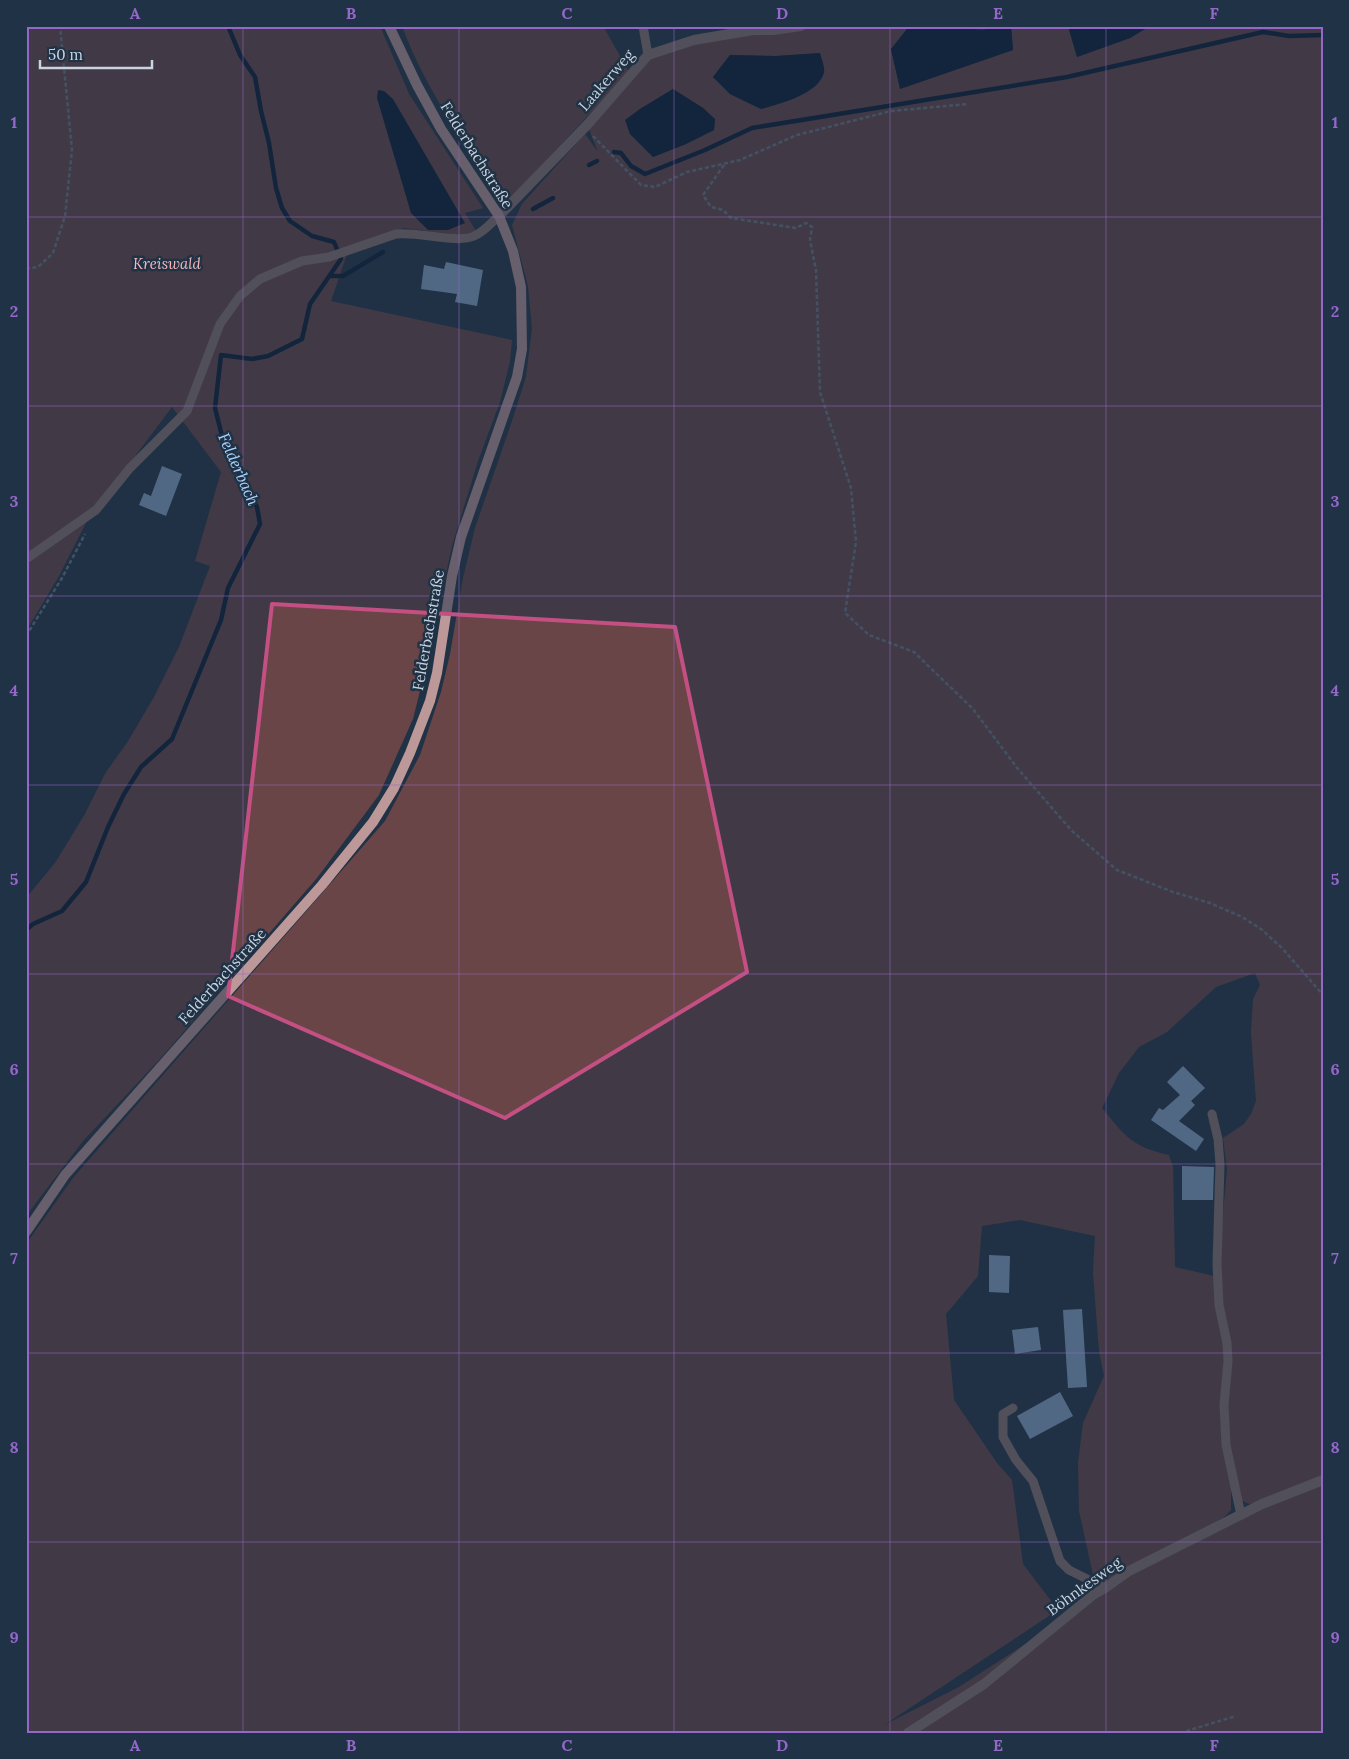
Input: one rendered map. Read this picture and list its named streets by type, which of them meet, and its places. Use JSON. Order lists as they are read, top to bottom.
{
  "streets": {
    "street": ["Laakerweg", "Felderbachstraße", "Böhnkesweg"]
  },
  "crossings": [
    ["Laakerweg", "Felderbachstraße"]
  ],
  "water": ["Felderbach"],
  "parks": ["Kreiswald"],
  "scale_bar": "50 m",
  "grid": {
    "columns": [
      "A",
      "B",
      "C",
      "D",
      "E",
      "F"
    ],
    "rows": [
      "1",
      "2",
      "3",
      "4",
      "5",
      "6",
      "7",
      "8",
      "9"
    ]
  }
}
